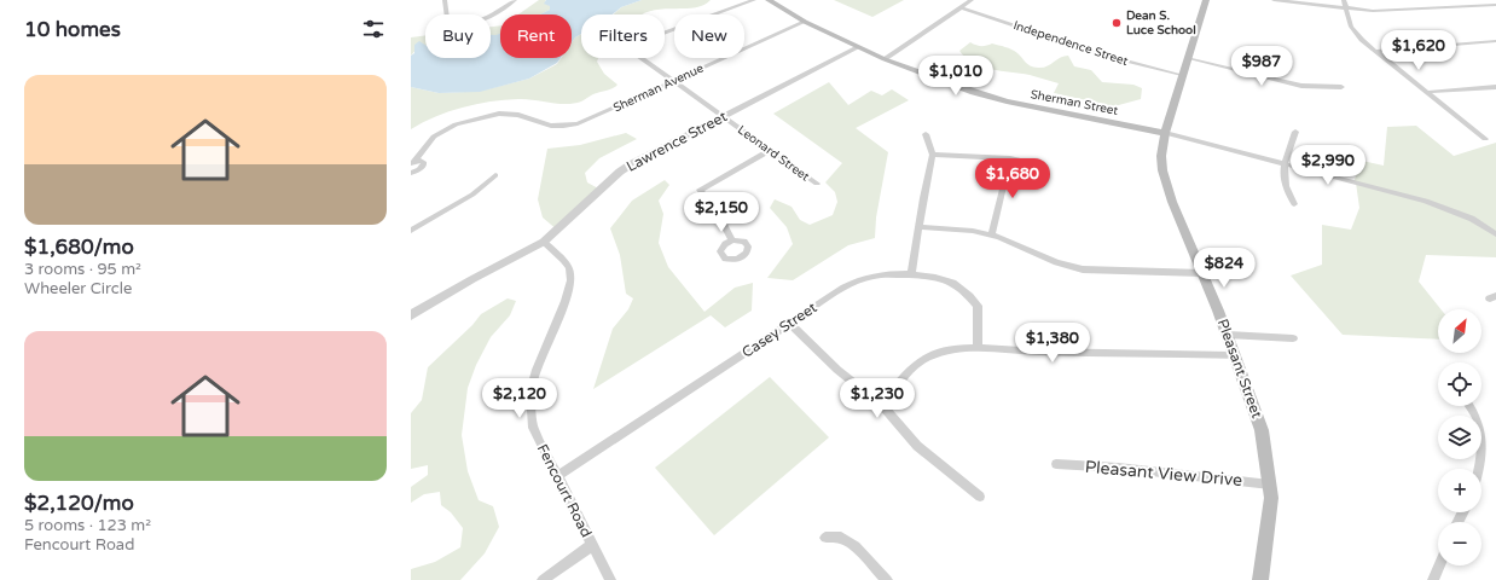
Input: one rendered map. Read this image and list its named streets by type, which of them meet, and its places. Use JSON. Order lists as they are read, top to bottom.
{
  "streets": {
    "main road": ["Sherman Street", "Pleasant Street"],
    "street": [
      "Independence Street",
      "Sherman Avenue",
      "Lawrence Street",
      "Leonard Street",
      "Casey Street",
      "Pleasant View Drive",
      "Fencourt Road"
    ]
  },
  "crossings": [
    ["Independence Street", "Pleasant Street"],
    ["Sherman Avenue", "Sherman Street"],
    ["Sherman Avenue", "Leonard Street"],
    ["Sherman Street", "Lawrence Street"],
    ["Sherman Street", "Pleasant Street"],
    ["Lawrence Street", "Leonard Street"],
    ["Lawrence Street", "Fencourt Road"],
    ["Casey Street", "Fencourt Road"],
    ["Pleasant Street", "Pleasant View Drive"]
  ],
  "places": ["Dean S. Luce School"],
  "north": "top right",
  "page": {
    "heading": "10 homes",
    "chip": [
      "Buy",
      "Rent",
      "Filters",
      "New"
    ],
    "price": [
      "$1,620",
      "$987",
      "$1,010",
      "$2,990",
      "$1,680",
      "$2,150",
      "$824",
      "$1,380",
      "$2,120",
      "$1,230"
    ],
    "list": [
      {
        "name": "$1,680/mo",
        "note": "3 rooms · 95 m² · Wheeler Circle"
      },
      {
        "name": "$2,120/mo",
        "note": "5 rooms · 123 m² · Fencourt Road"
      }
    ],
    "map_buttons": ["+", "−"]
  }
}
